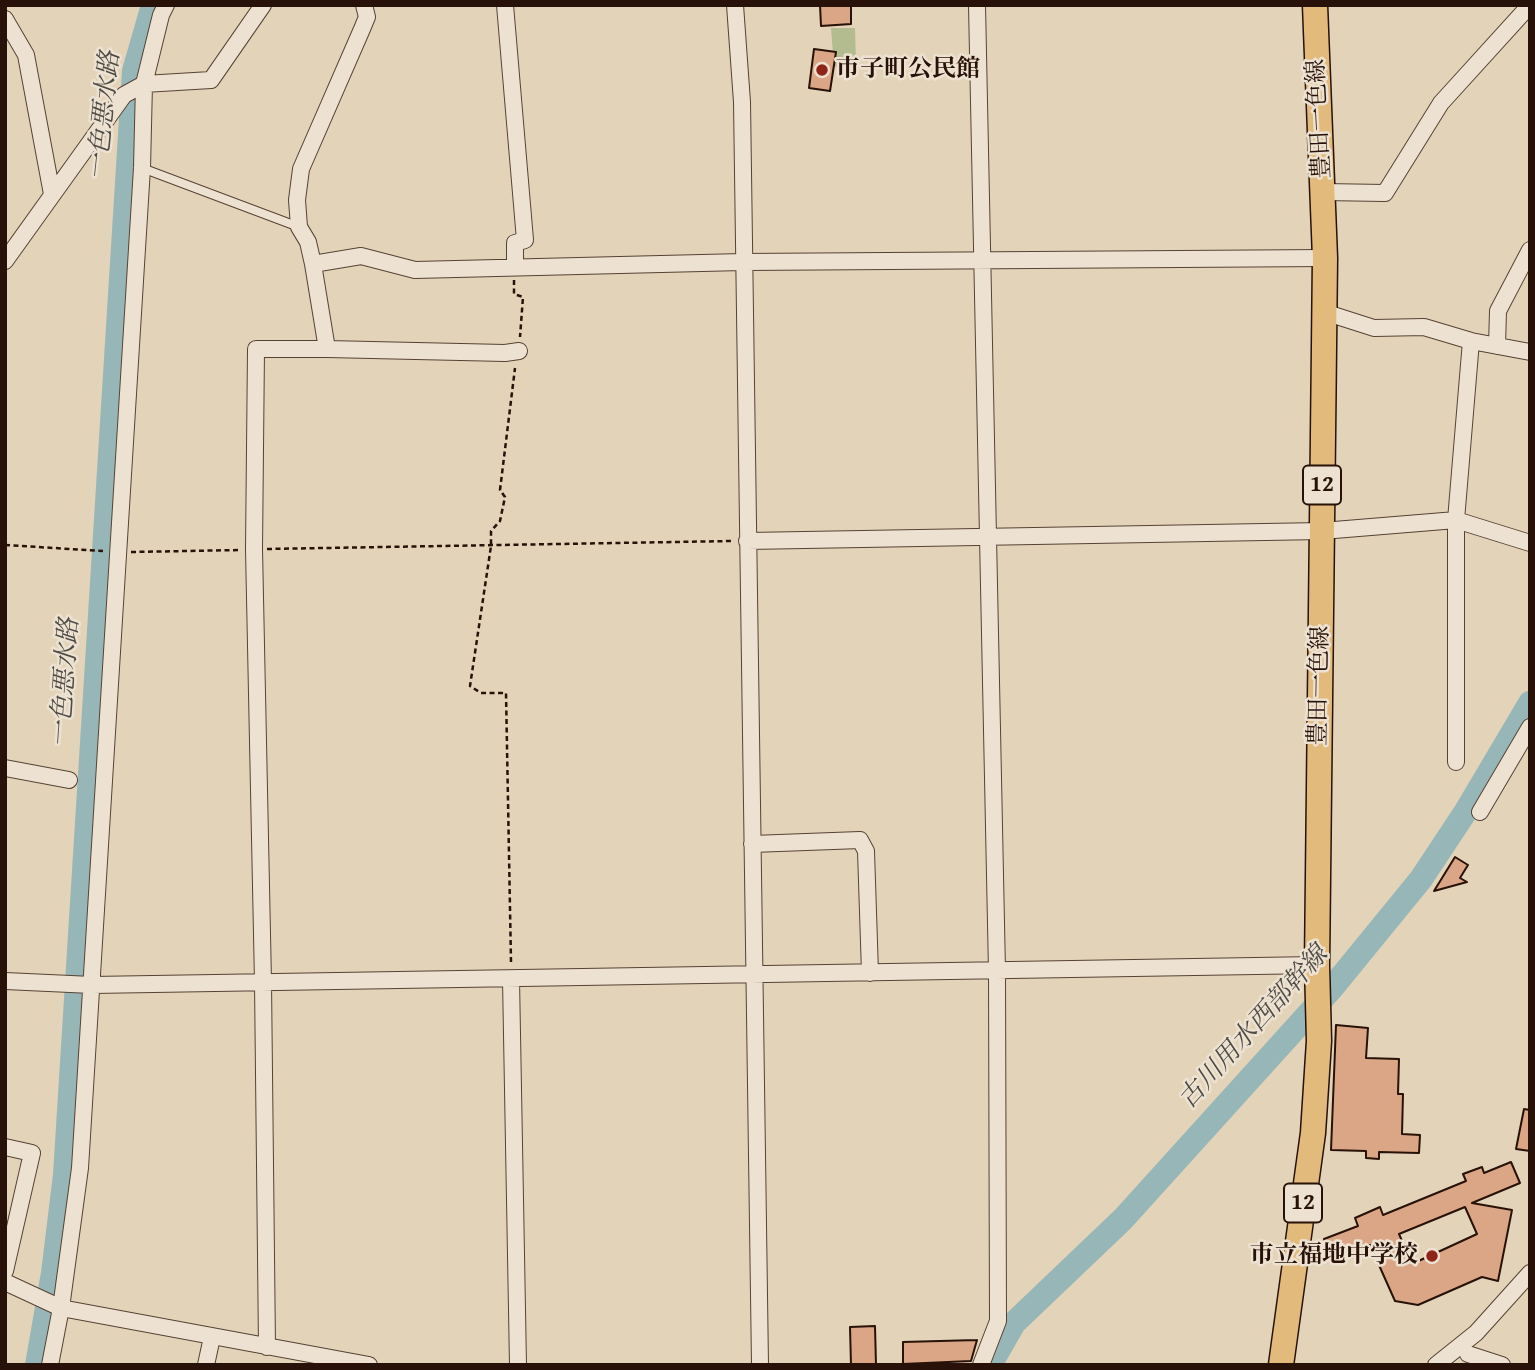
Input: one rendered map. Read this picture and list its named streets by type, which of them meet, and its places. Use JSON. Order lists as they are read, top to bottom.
{
  "streets": {
    "main road": ["豊田一色線", "12"]
  },
  "water": ["一色悪水路", "古川用水西部幹線"],
  "places": ["市子町公民館", "市立福地中学校"]
}
